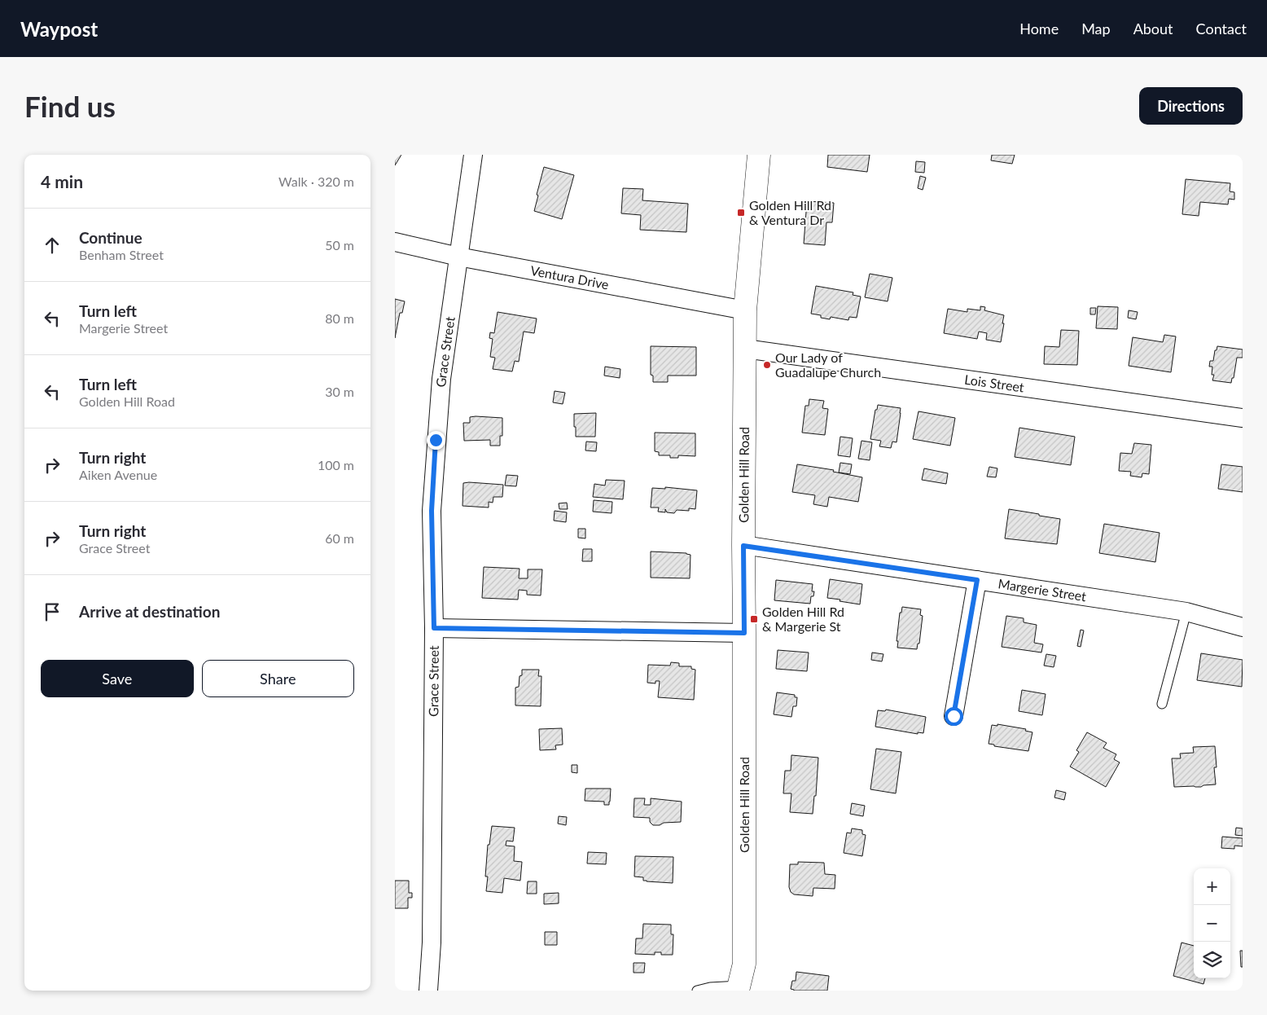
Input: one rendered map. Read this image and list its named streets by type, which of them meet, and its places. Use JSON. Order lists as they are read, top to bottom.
{
  "streets": {
    "street": [
      "Ventura Drive",
      "Grace Street",
      "Lois Street",
      "Golden Hill Road",
      "Margerie Street"
    ]
  },
  "crossings": [
    ["Ventura Drive", "Grace Street"],
    ["Ventura Drive", "Golden Hill Road"],
    ["Lois Street", "Golden Hill Road"],
    ["Golden Hill Road", "Margerie Street"]
  ],
  "places": {
    "transit": ["Golden Hill Rd & Ventura Dr", "Golden Hill Rd & Margerie St"],
    "other": ["Our Lady of Guadalupe Church"]
  },
  "page": {
    "header": "Waypost",
    "nav": [
      "Home",
      "Map",
      "About",
      "Contact"
    ],
    "buttons": [
      "Directions",
      ["Save", "Share"]
    ],
    "title": "Find us",
    "heading": ["4 min", "Walk · 320 m"],
    "list": [
      ["Continue", "Benham Street", "50 m"],
      ["Turn left", "Margerie Street", "80 m"],
      ["Turn left", "Golden Hill Road", "30 m"],
      ["Turn right", "Aiken Avenue", "100 m"],
      ["Turn right", "Grace Street", "60 m"],
      "Arrive at destination"
    ],
    "map_buttons": ["+", "−"]
  }
}
